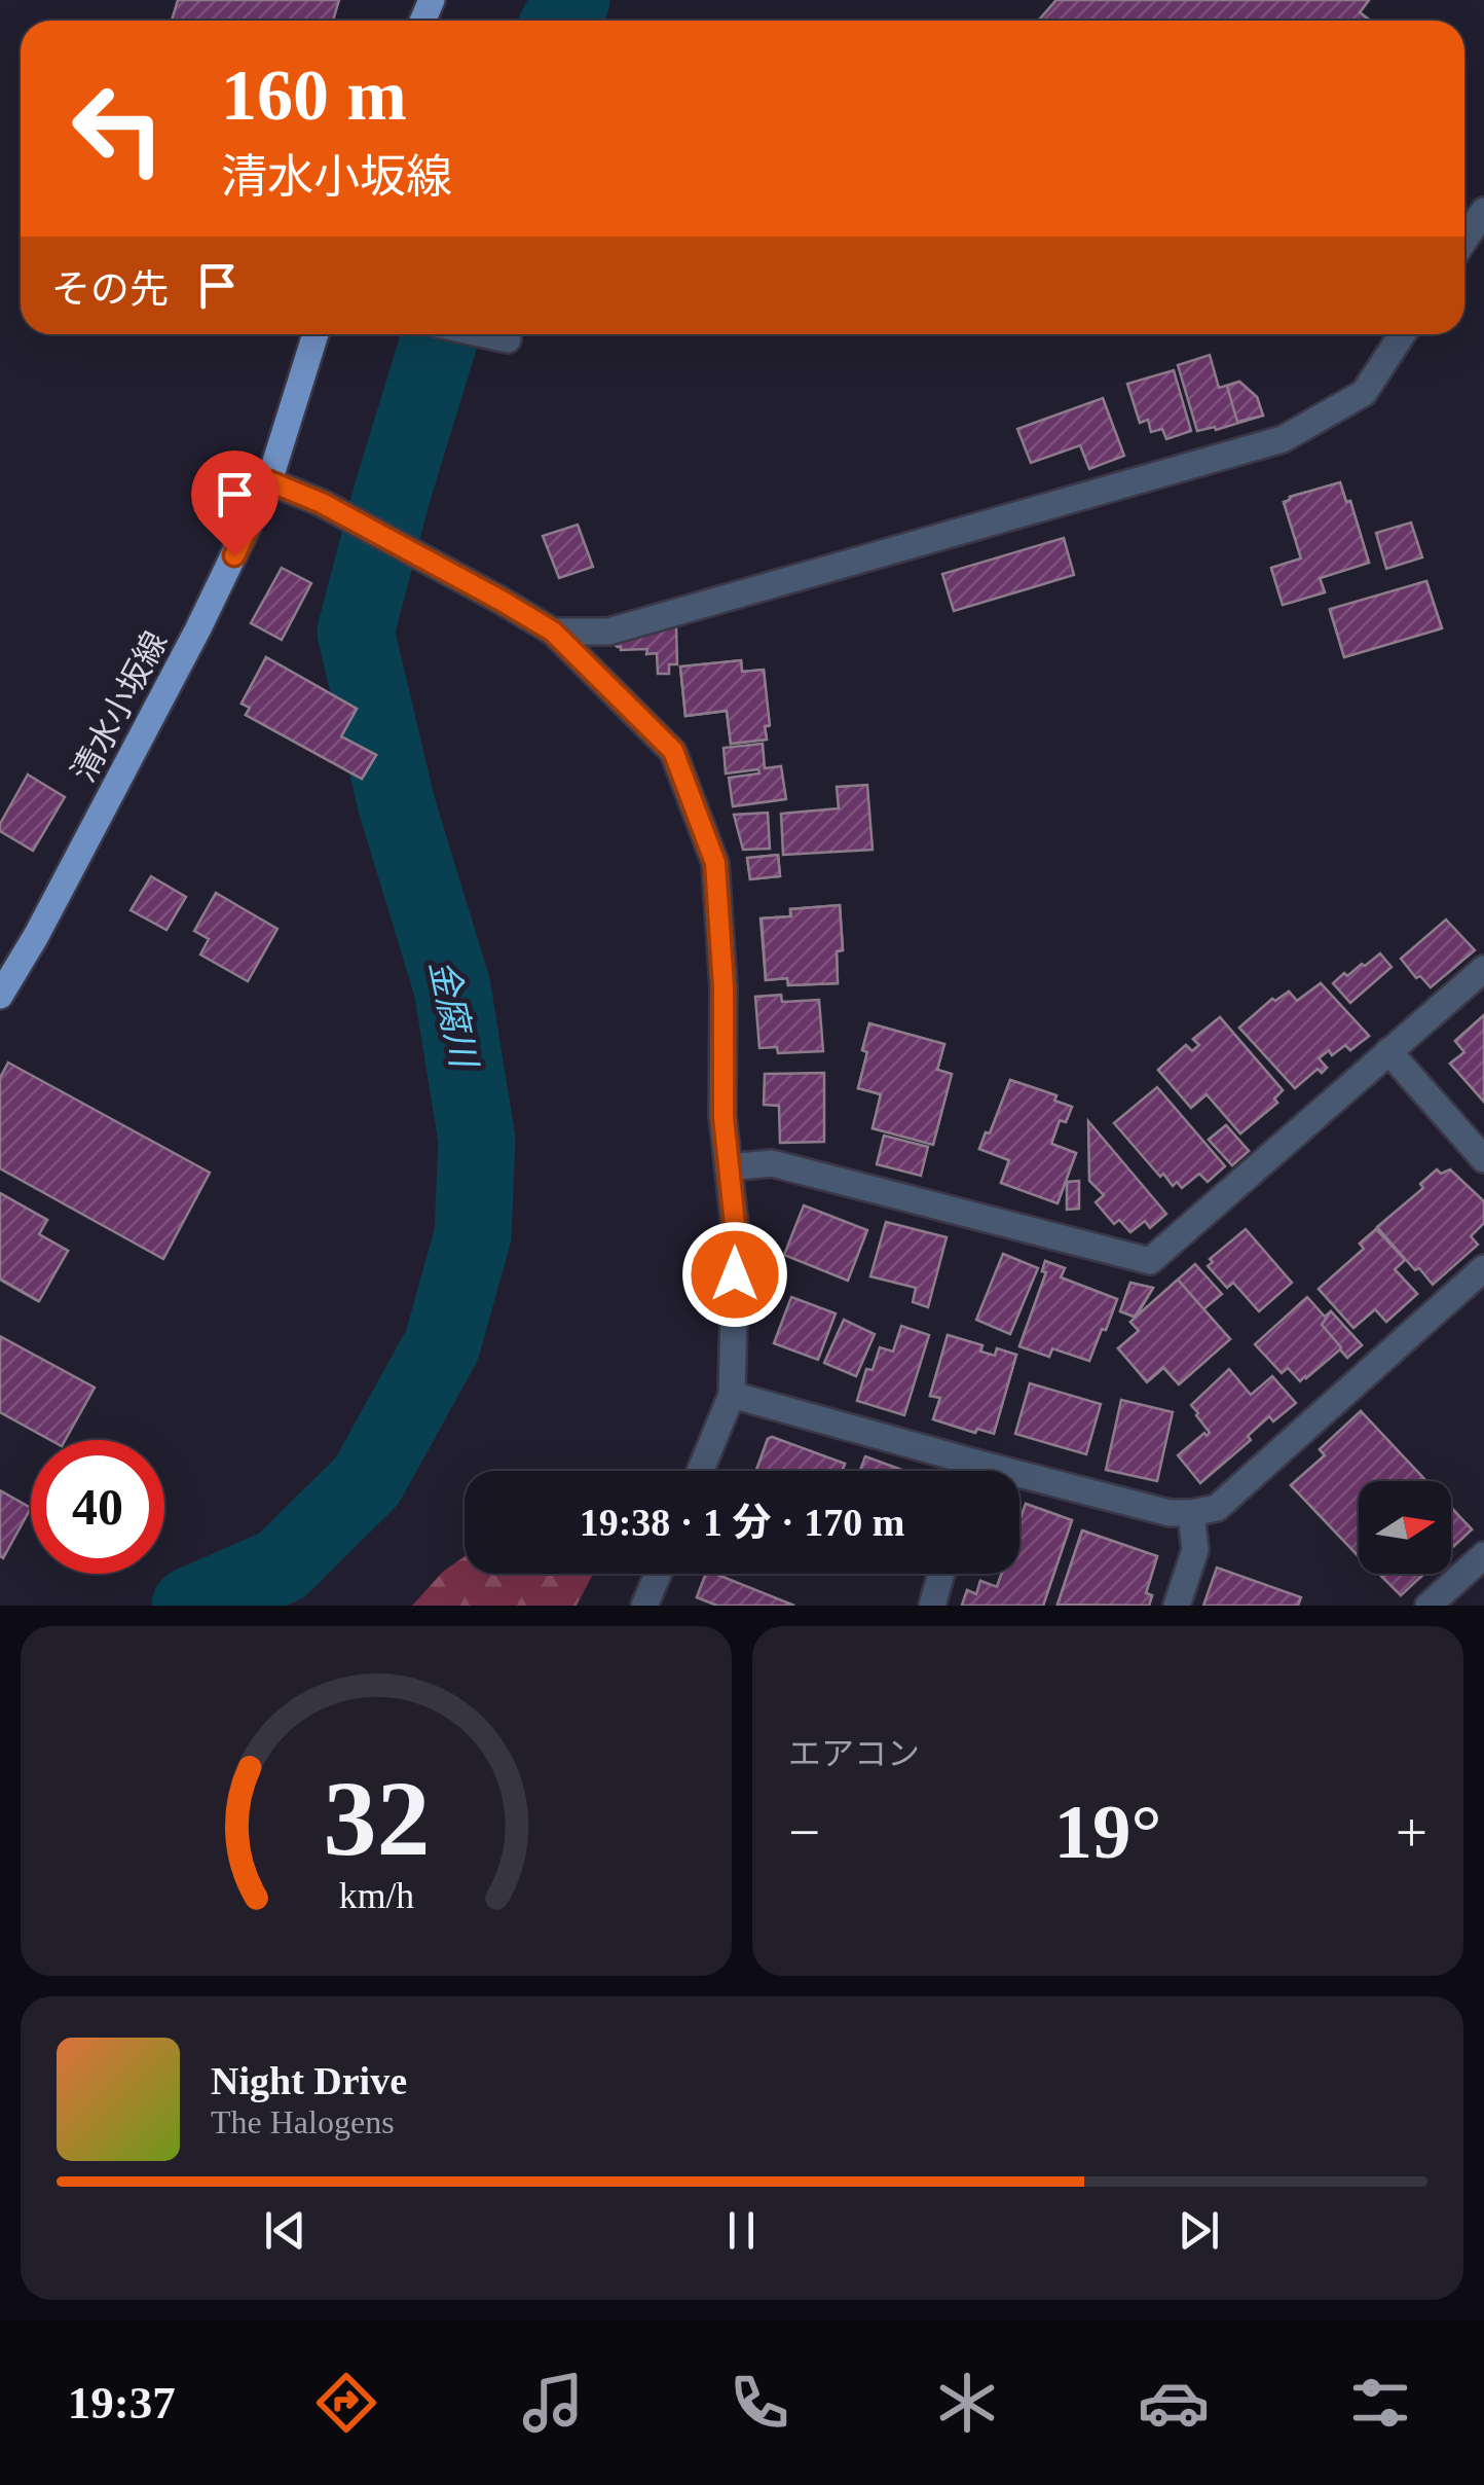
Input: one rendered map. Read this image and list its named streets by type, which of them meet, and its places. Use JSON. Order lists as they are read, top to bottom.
{
  "streets": {
    "main road": ["清水小坂線"]
  },
  "water": ["金腐川"],
  "north": "right",
  "page": {
    "turn": ["160 m", "清水小坂線"],
    "then": "その先",
    "limit": "40",
    "trip": "19:38 · 1 分 · 170 m",
    "tile": "エアコン",
    "heat": ["−", "19°", "+"],
    "song": ["Night Drive", "The Halogens"],
    "tabs": "19:37",
    "gauge": ["32", "km/h"]
  }
}
